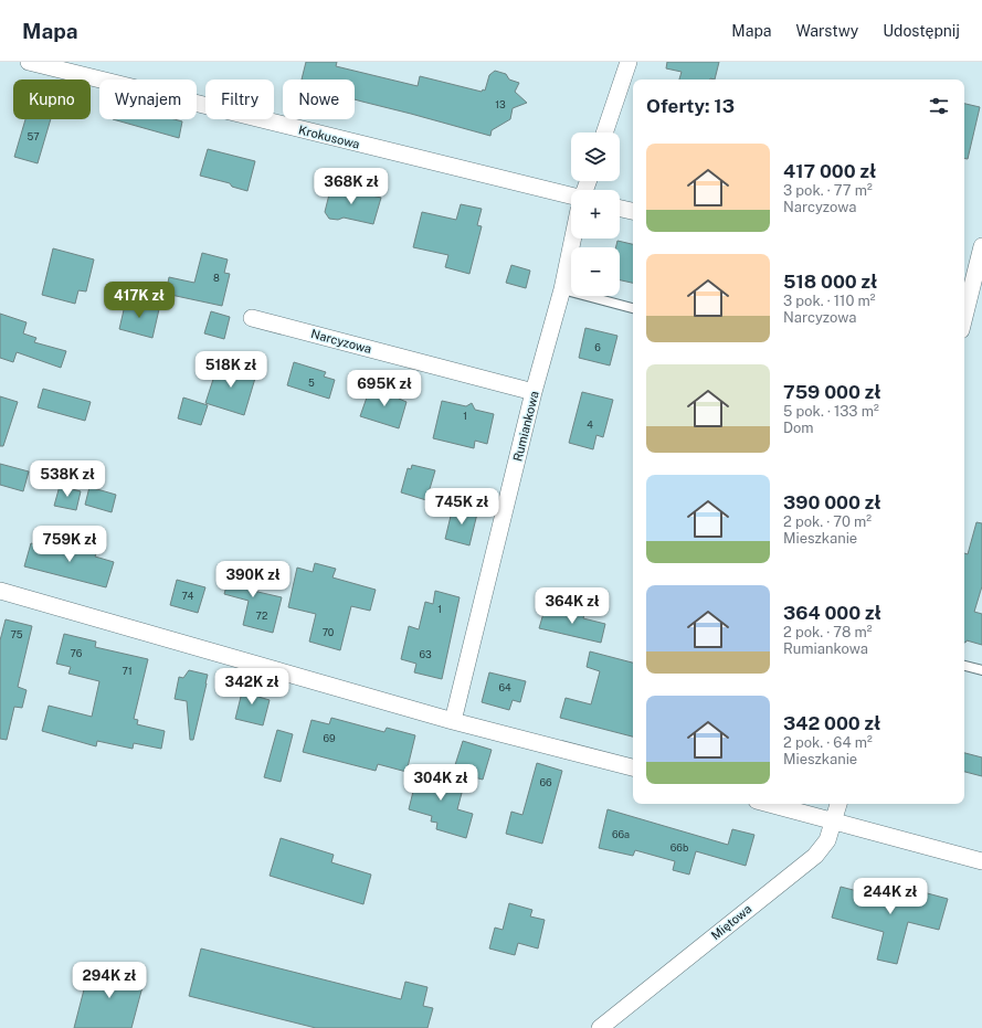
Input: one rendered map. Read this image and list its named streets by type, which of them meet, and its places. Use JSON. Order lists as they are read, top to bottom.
{
  "streets": {
    "street": [
      "Krokusowa",
      "Narcyzowa",
      "Rumiankowa",
      "Miętowa"
    ]
  },
  "crossings": [
    ["Narcyzowa", "Rumiankowa"]
  ],
  "house_numbers": [
    "13",
    "57",
    "8",
    "6",
    "5",
    "1",
    "4",
    "74",
    "1",
    "72",
    "70",
    "75",
    "76",
    "63",
    "71",
    "64",
    "69",
    "66",
    "66a",
    "66b"
  ],
  "page": {
    "header": "Mapa",
    "nav": ["Mapa", "Warstwy", "Udostępnij"],
    "chip": [
      "Kupno",
      "Wynajem",
      "Filtry",
      "Nowe"
    ],
    "heading": "Oferty: 13",
    "map_buttons": ["+", "−"],
    "list": [
      {
        "name": "417 000 zł",
        "note": "3 pok. · 77 m² · Narcyzowa"
      },
      {
        "name": "518 000 zł",
        "note": "3 pok. · 110 m² · Narcyzowa"
      },
      {
        "name": "759 000 zł",
        "note": "5 pok. · 133 m² · Dom"
      },
      {
        "name": "390 000 zł",
        "note": "2 pok. · 70 m² · Mieszkanie"
      },
      {
        "name": "364 000 zł",
        "note": "2 pok. · 78 m² · Rumiankowa"
      },
      {
        "name": "342 000 zł",
        "note": "2 pok. · 64 m² · Mieszkanie"
      }
    ],
    "price": [
      "368K zł",
      "417K zł",
      "518K zł",
      "695K zł",
      "538K zł",
      "745K zł",
      "759K zł",
      "390K zł",
      "364K zł",
      "342K zł",
      "304K zł",
      "244K zł",
      "294K zł"
    ]
  }
}
